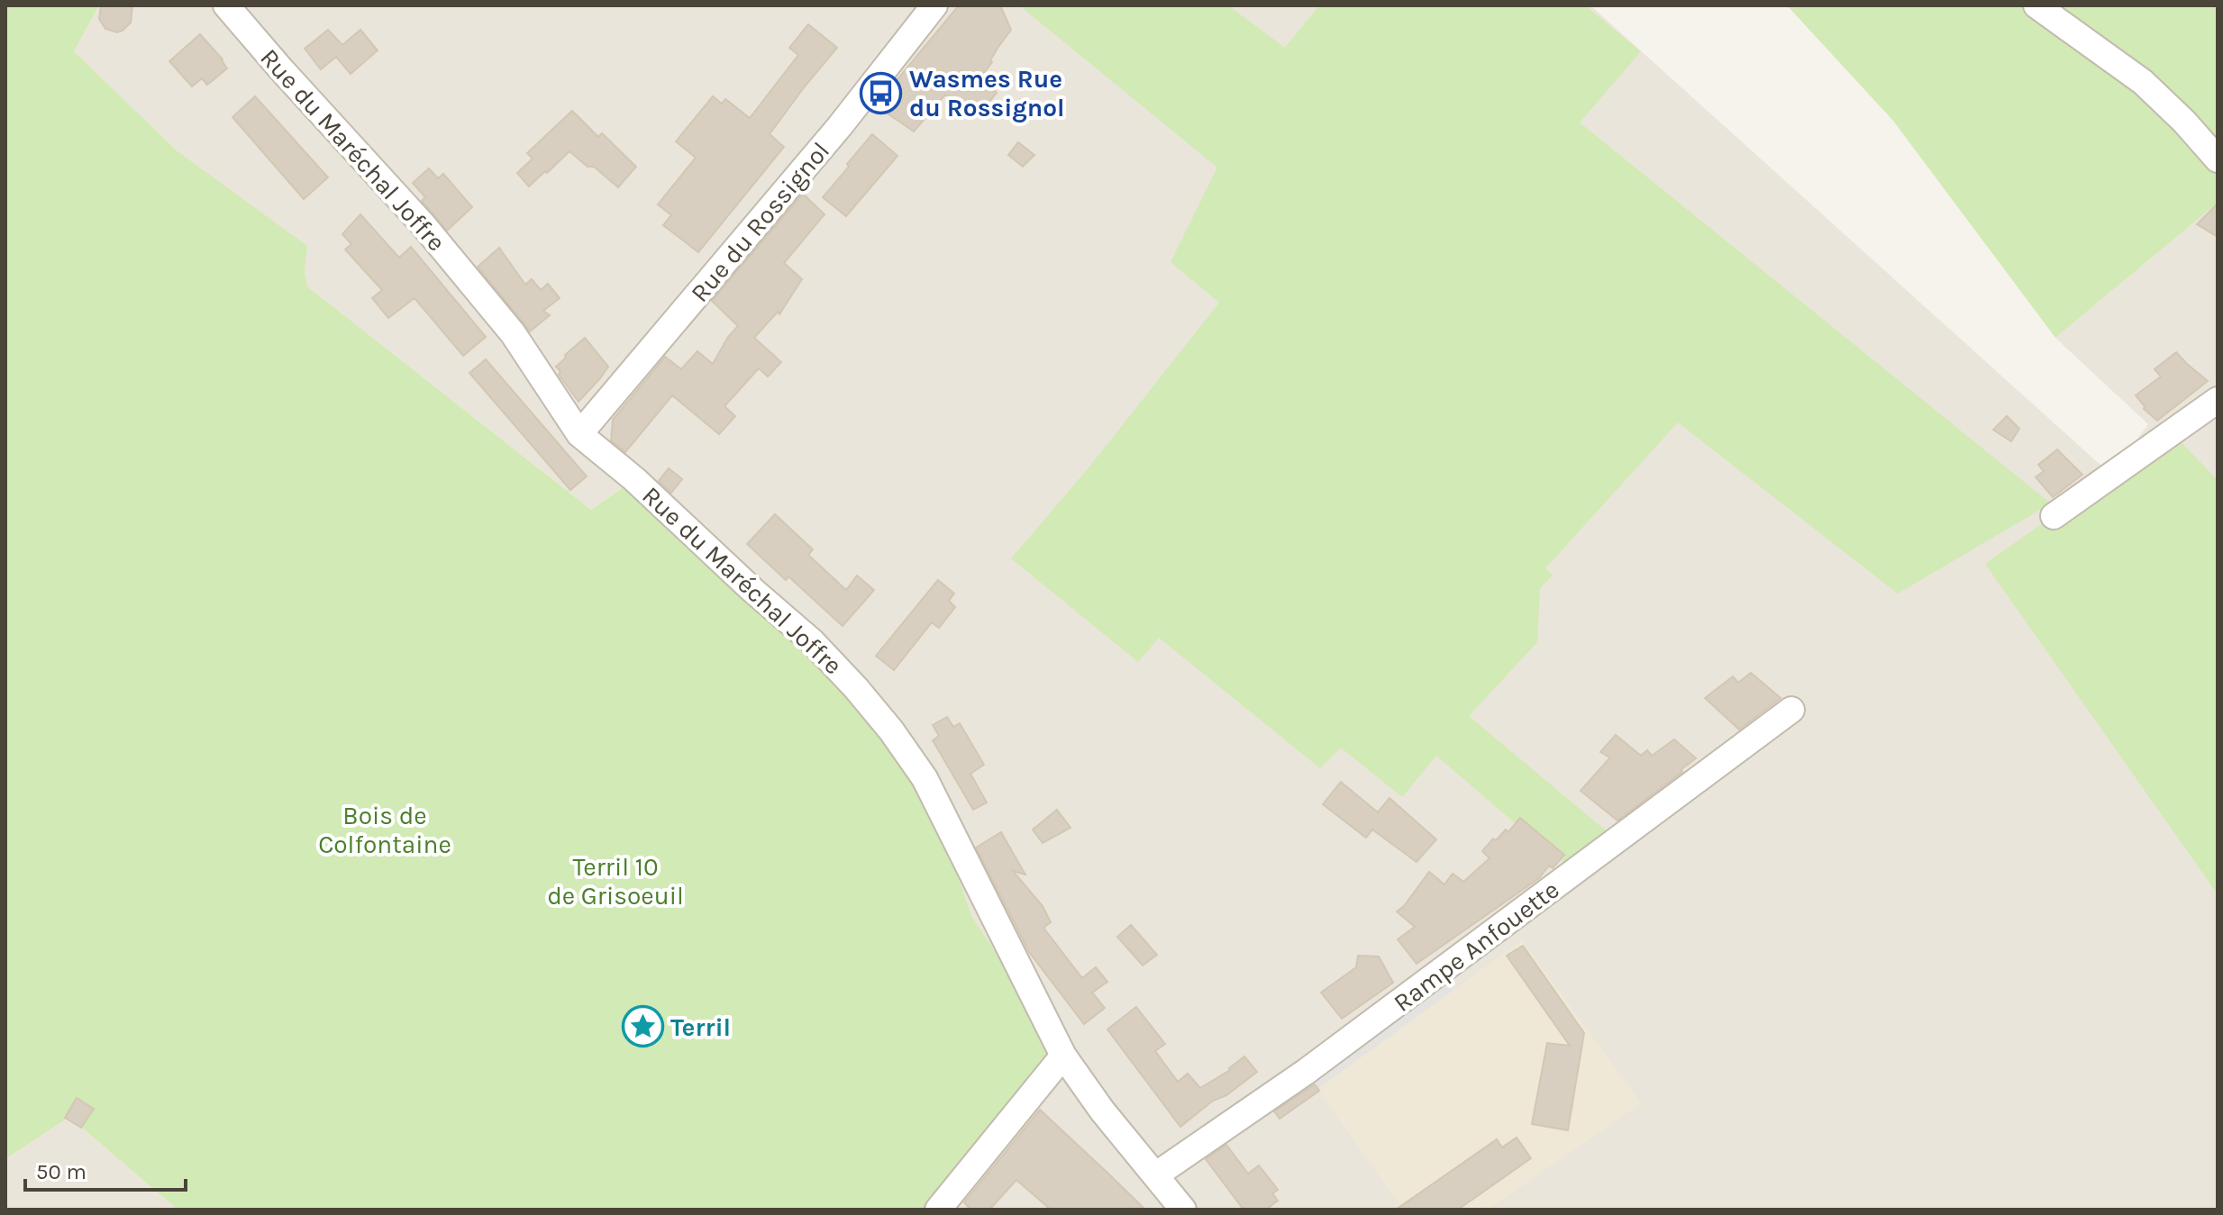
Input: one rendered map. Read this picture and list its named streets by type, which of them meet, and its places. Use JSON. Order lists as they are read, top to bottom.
{
  "streets": {
    "street": ["Rue du Maréchal Joffre", "Rue du Rossignol", "Rampe Anfouette"]
  },
  "crossings": [
    ["Rue du Maréchal Joffre", "Rue du Rossignol"],
    ["Rue du Maréchal Joffre", "Rampe Anfouette"]
  ],
  "parks": ["Bois de Colfontaine", "Terril 10 de Grisoeuil"],
  "places": {
    "bus stop": ["Wasmes Rue du Rossignol"],
    "place": ["Terril"]
  },
  "scale_bar": "50 m"
}
